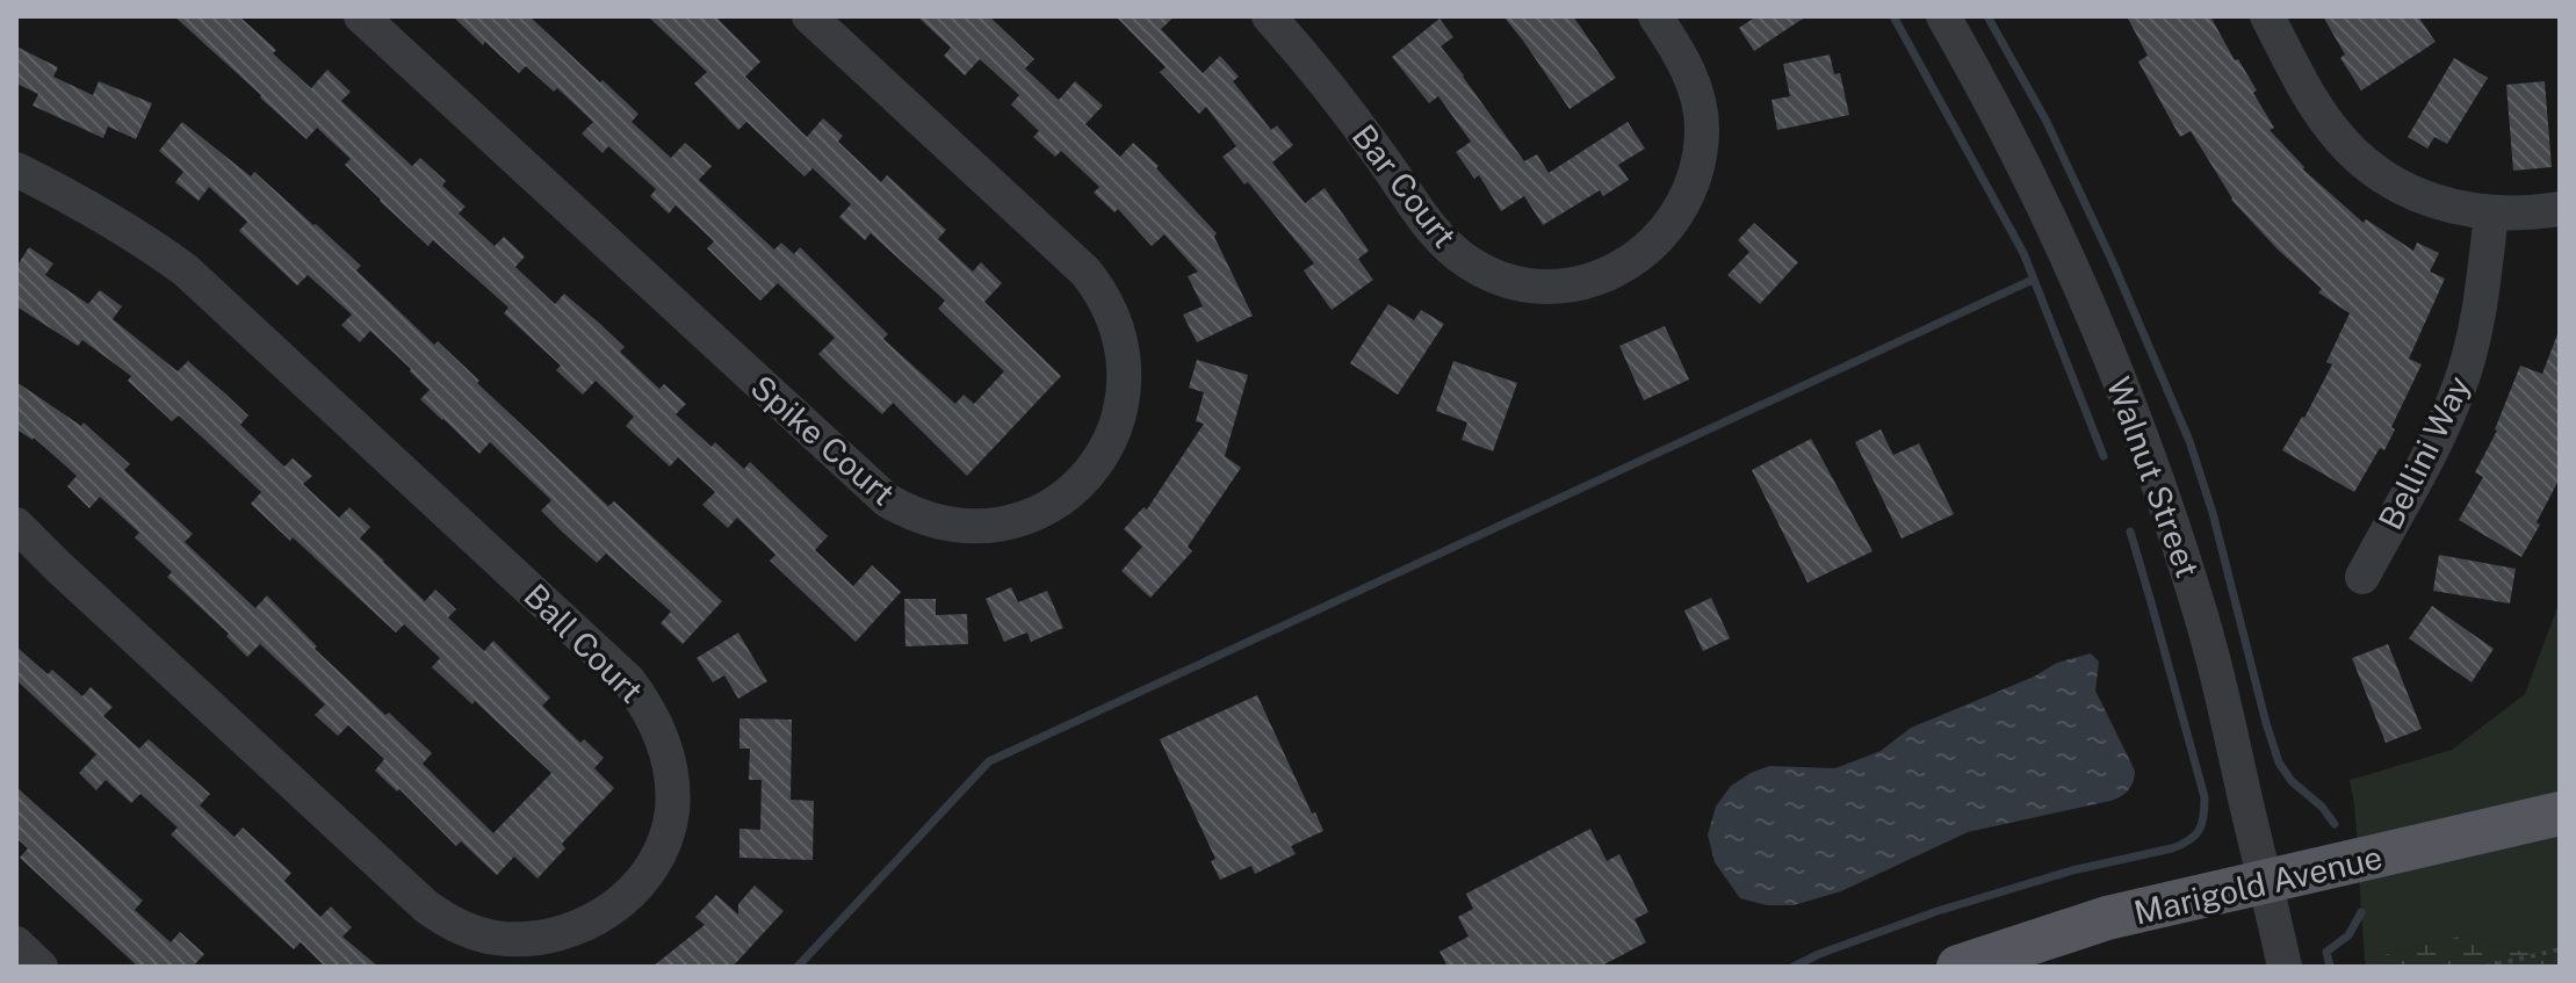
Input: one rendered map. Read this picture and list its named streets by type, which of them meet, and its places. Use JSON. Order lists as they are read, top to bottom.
{
  "streets": {
    "main road": ["Marigold Avenue"],
    "street": [
      "Bar Court",
      "Spike Court",
      "Bellini Way",
      "Walnut Street",
      "Ball Court"
    ]
  },
  "crossings": [
    ["Walnut Street", "Marigold Avenue"]
  ]
}
